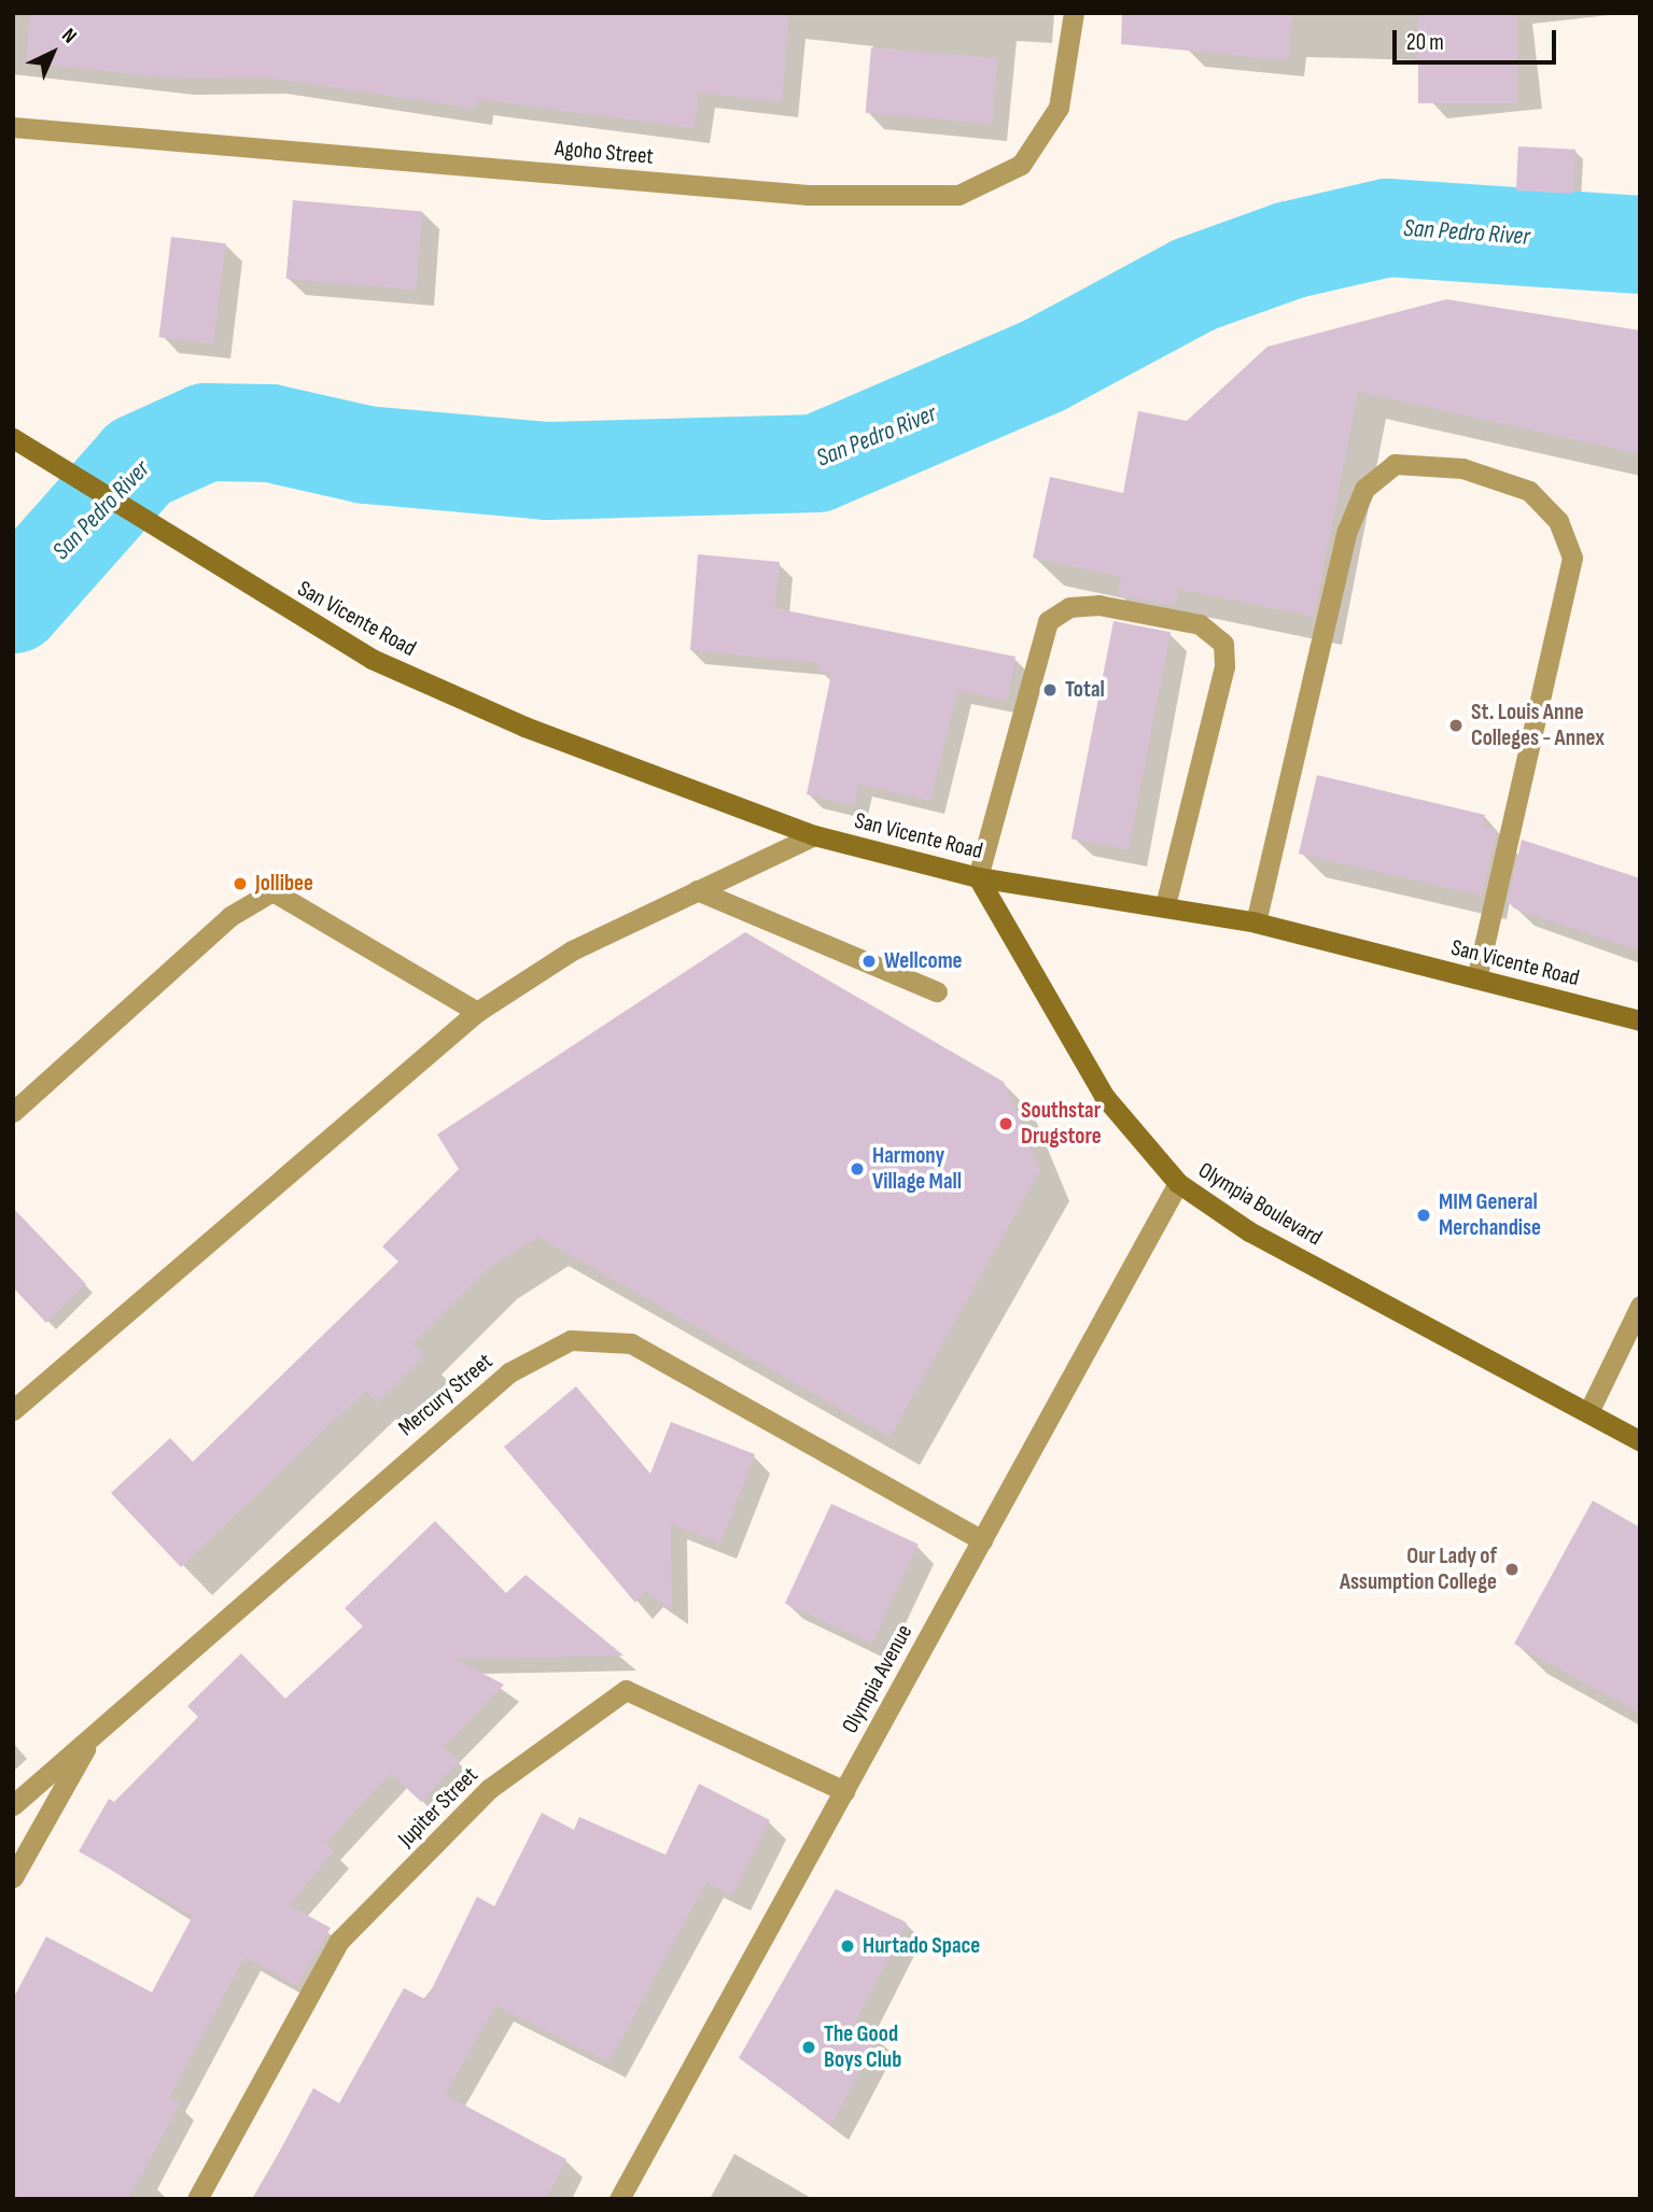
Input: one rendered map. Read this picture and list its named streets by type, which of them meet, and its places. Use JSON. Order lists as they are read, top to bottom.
{
  "streets": {
    "main road": ["San Vicente Road", "Olympia Boulevard"],
    "street": [
      "Agoho Street",
      "Mercury Street",
      "Olympia Avenue",
      "Jupiter Street"
    ]
  },
  "crossings": [
    ["San Vicente Road", "Olympia Boulevard"],
    ["Olympia Boulevard", "Olympia Avenue"],
    ["Mercury Street", "Olympia Avenue"],
    ["Olympia Avenue", "Jupiter Street"]
  ],
  "water": ["San Pedro River"],
  "places": [
    "Total",
    "St. Louis Anne Colleges - Annex",
    "Jollibee",
    "Wellcome",
    "Southstar Drugstore",
    "Harmony Village Mall",
    "MIM General Merchandise",
    "Our Lady of Assumption College",
    "Hurtado Space",
    "The Good Boys Club"
  ],
  "scale_bar": "20 m",
  "north": "top right"
}
